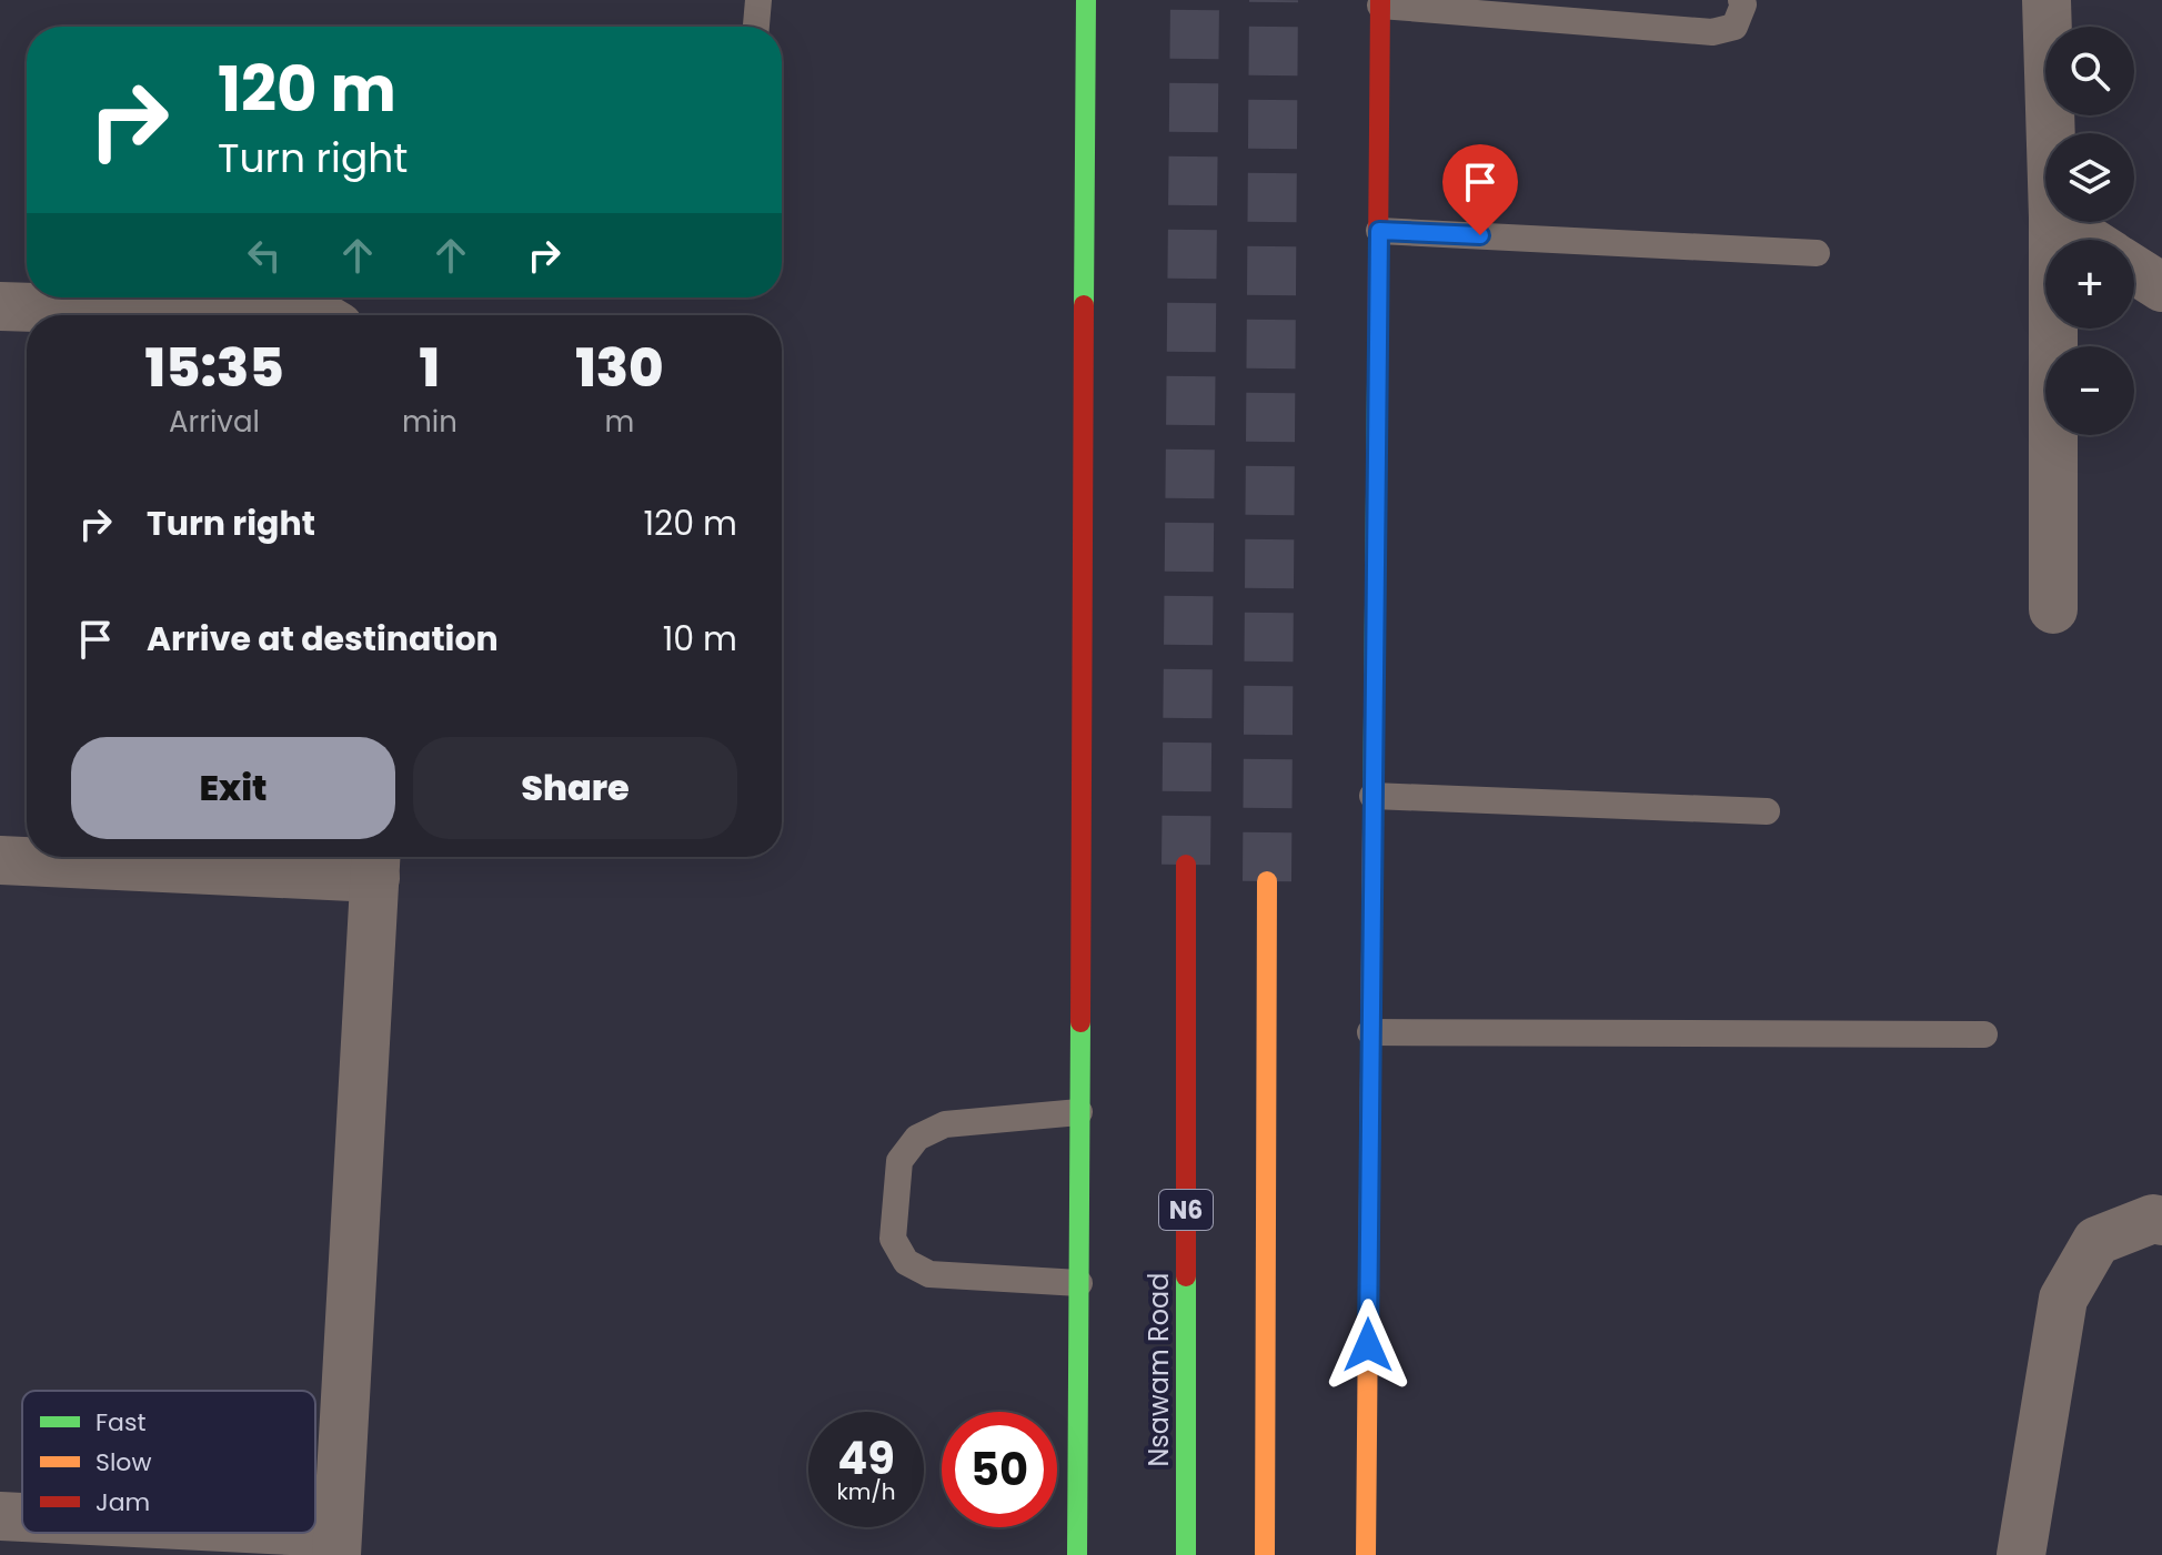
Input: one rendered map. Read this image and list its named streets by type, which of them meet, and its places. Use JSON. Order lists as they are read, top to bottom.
{
  "streets": {
    "main road": ["N6", "Nsawam Road"]
  },
  "legend": ["Fast", "Slow", "Jam"],
  "page": {
    "map_buttons": ["+", "−"],
    "turn": ["120 m", "Turn right"],
    "eta": [
      "15:35",
      "Arrival",
      "1",
      "min",
      "130",
      "m"
    ],
    "list": [
      {
        "name": "Turn right",
        "value": "120 m"
      },
      {
        "name": "Arrive at destination",
        "value": "10 m"
      }
    ],
    "buttons": ["Exit", "Share"],
    "speed": "49 km/h",
    "limit": "50"
  }
}
